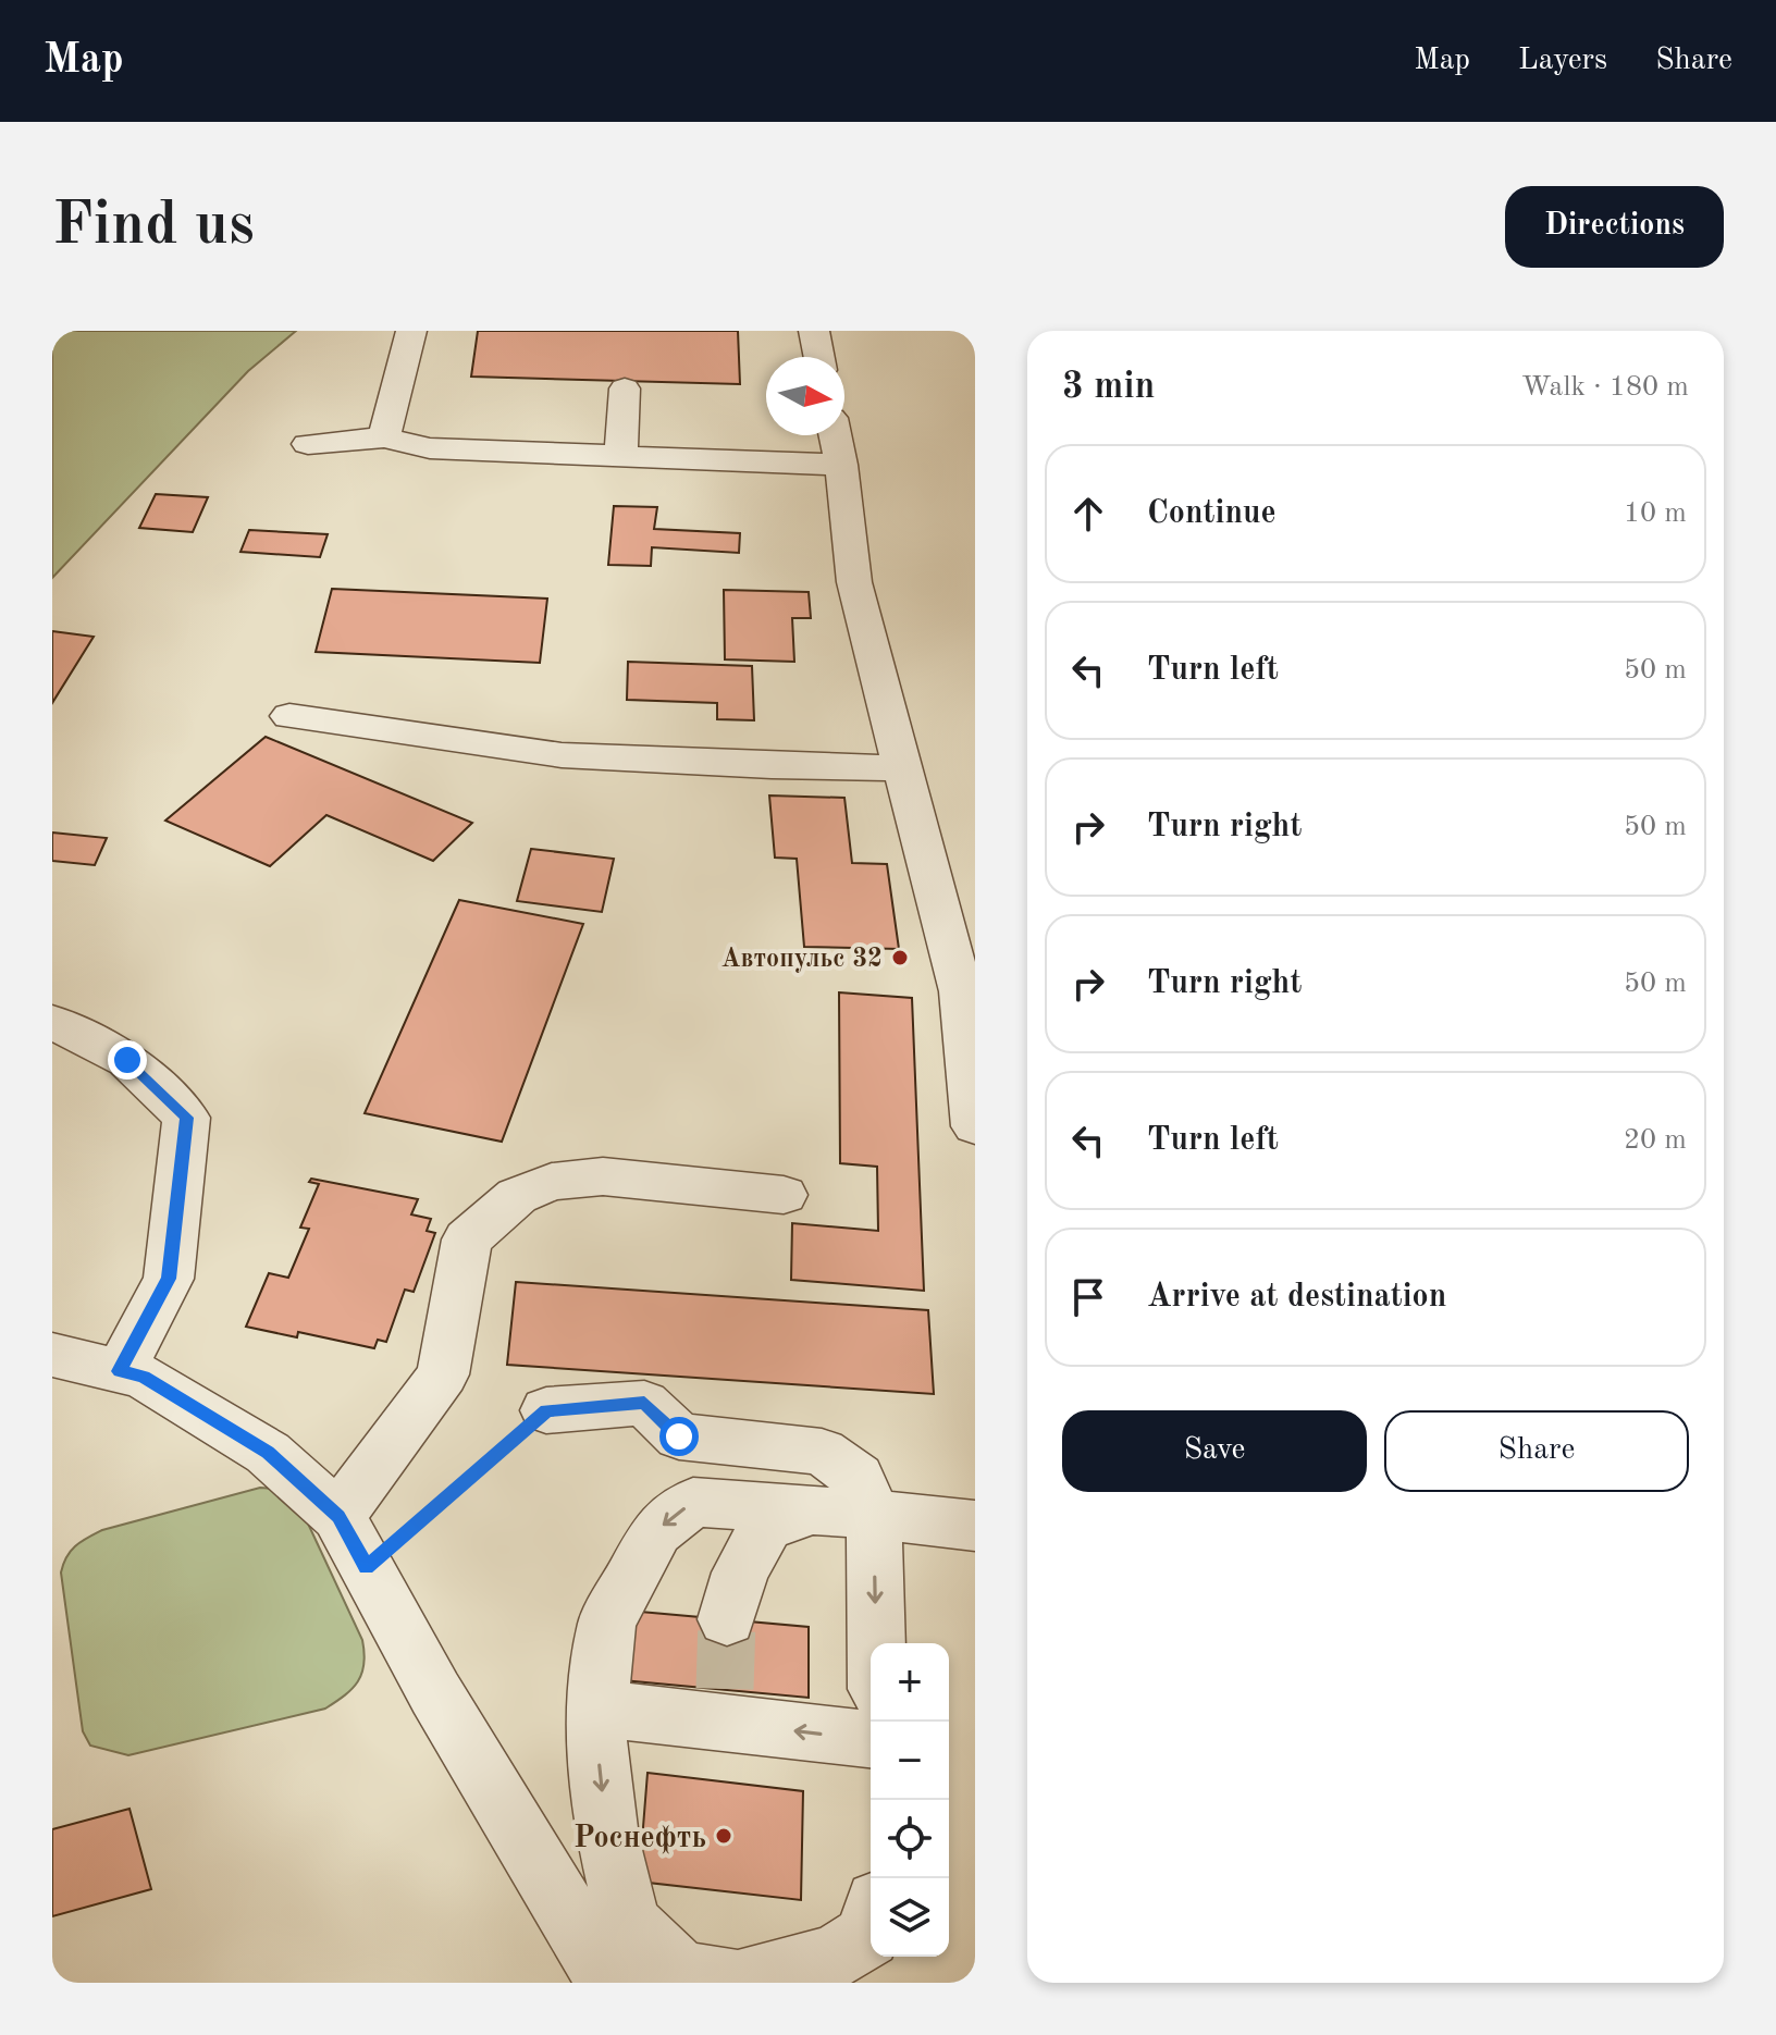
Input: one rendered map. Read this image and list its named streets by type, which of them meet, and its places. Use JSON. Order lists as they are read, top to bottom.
{
  "places": ["Автопульс 32", "Роснефть"],
  "north": "right",
  "page": {
    "header": "Map",
    "nav": ["Map", "Layers", "Share"],
    "buttons": [
      "Directions",
      ["Save", "Share"]
    ],
    "title": "Find us",
    "heading": ["3 min", "Walk · 180 m"],
    "list": [
      ["Continue", "10 m"],
      ["Turn left", "50 m"],
      ["Turn right", "50 m"],
      ["Turn right", "50 m"],
      ["Turn left", "20 m"],
      "Arrive at destination"
    ],
    "map_buttons": ["+", "−"]
  }
}
